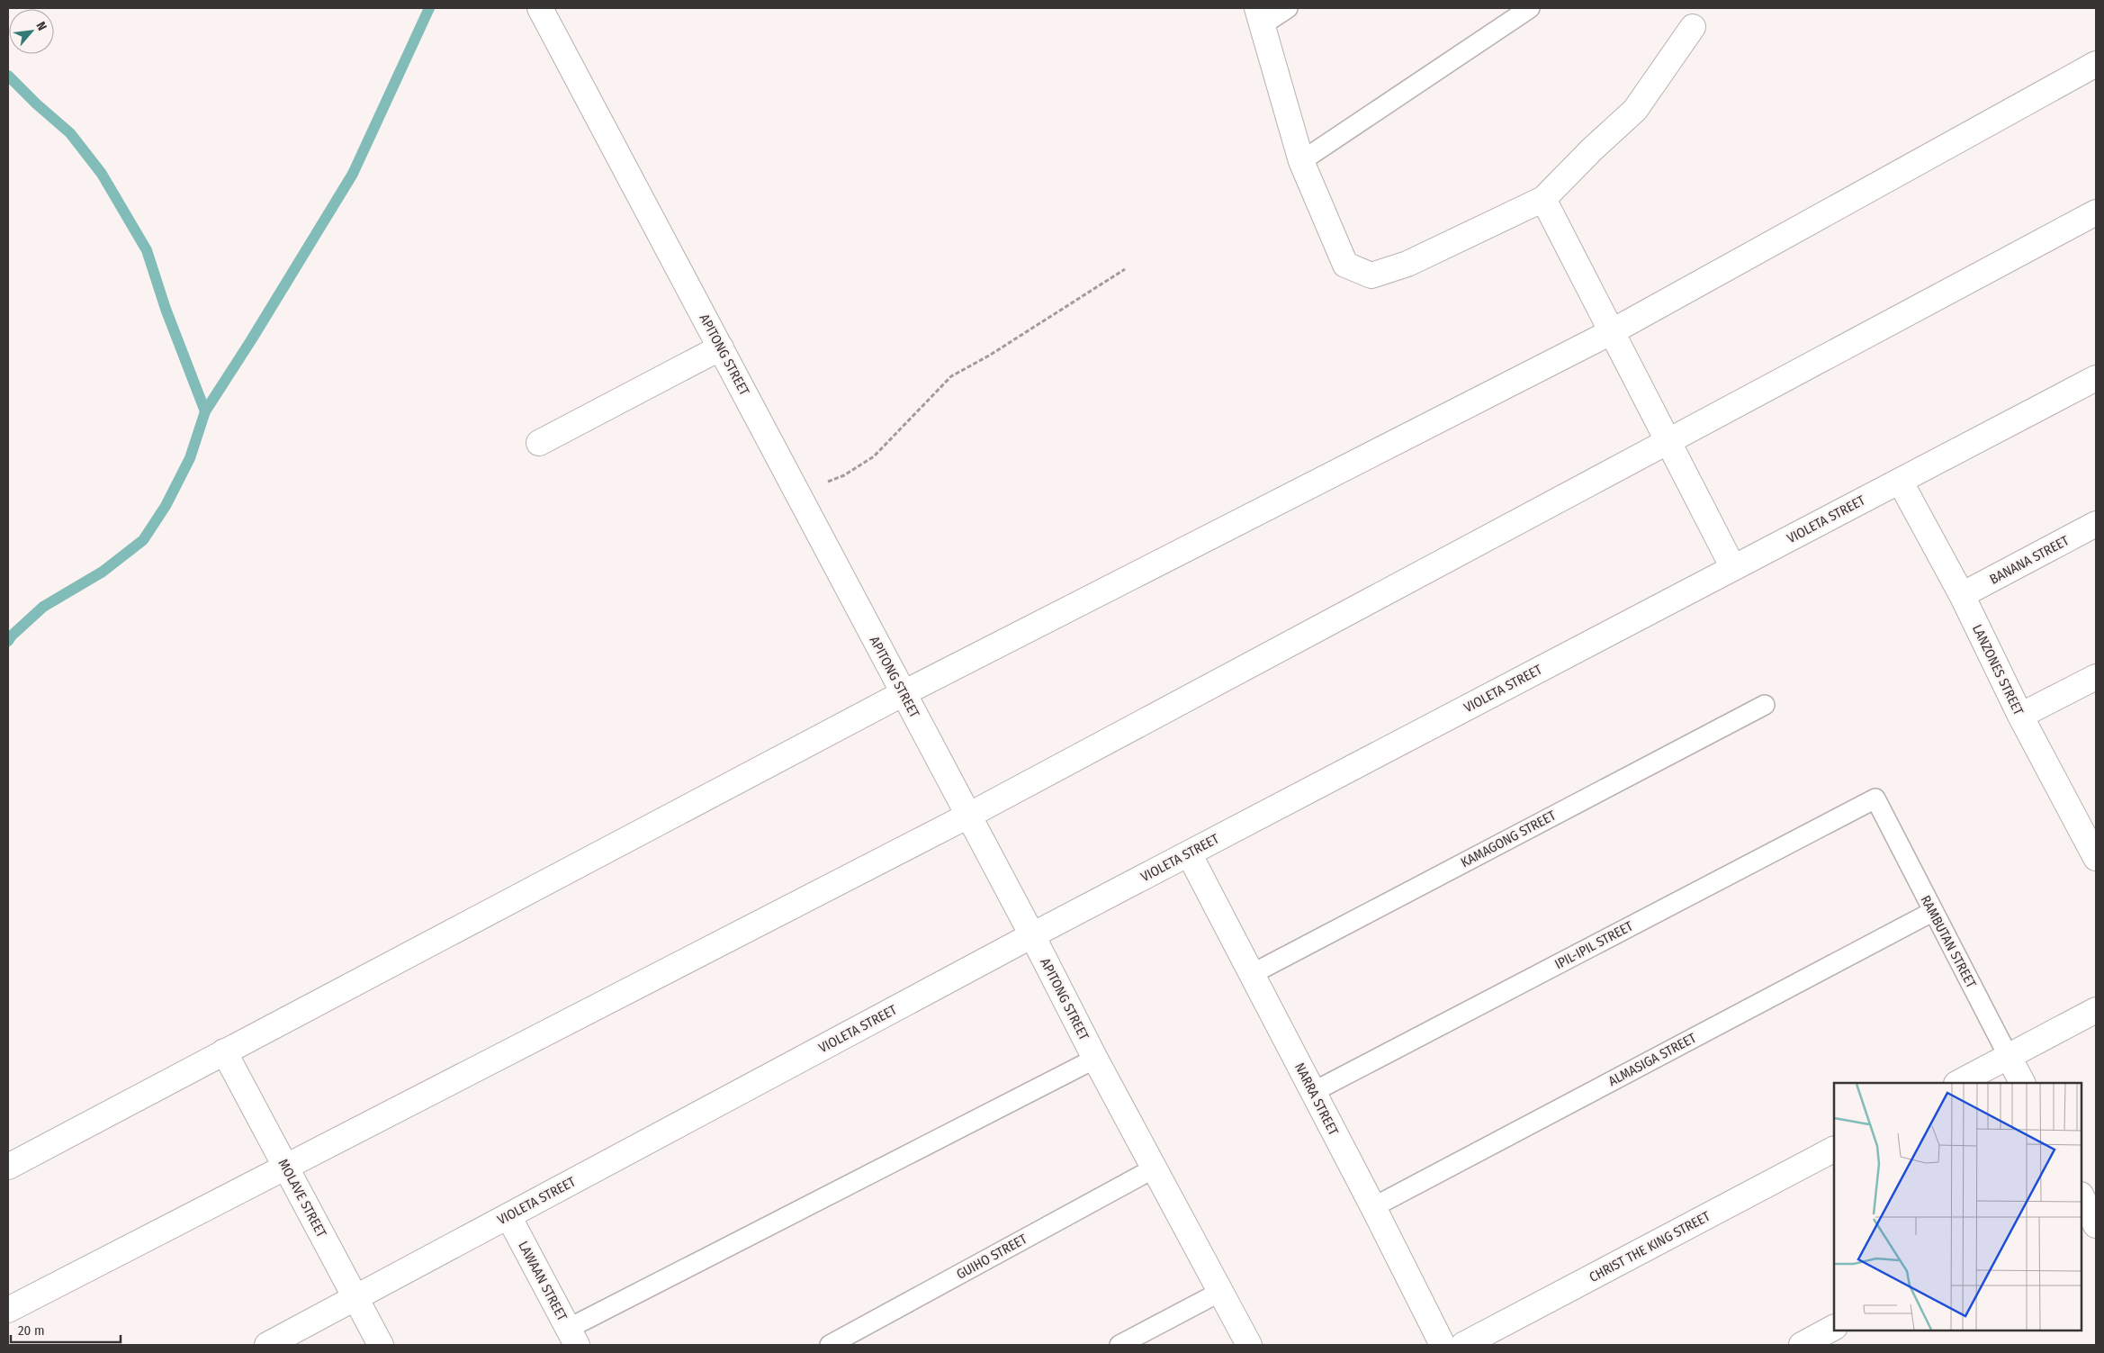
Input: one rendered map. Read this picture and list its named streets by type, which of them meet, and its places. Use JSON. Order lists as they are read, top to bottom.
{
  "streets": {
    "street": [
      "APITONG STREET",
      "VIOLETA STREET",
      "BANANA STREET",
      "LANZONES STREET",
      "RAMBUTAN STREET",
      "NARRA STREET",
      "MOLAVE STREET",
      "CHRIST THE KING STREET",
      "LAWAAN STREET"
    ],
    "lane": [
      "KAMAGONG STREET",
      "IPIL-IPIL STREET",
      "ALMASIGA STREET",
      "GUIHO STREET"
    ]
  },
  "crossings": [
    ["APITONG STREET", "VIOLETA STREET"],
    ["APITONG STREET", "GUIHO STREET"],
    ["VIOLETA STREET", "LANZONES STREET"],
    ["VIOLETA STREET", "NARRA STREET"],
    ["VIOLETA STREET", "MOLAVE STREET"],
    ["VIOLETA STREET", "LAWAAN STREET"],
    ["BANANA STREET", "LANZONES STREET"],
    ["KAMAGONG STREET", "NARRA STREET"],
    ["RAMBUTAN STREET", "IPIL-IPIL STREET"],
    ["RAMBUTAN STREET", "ALMASIGA STREET"],
    ["IPIL-IPIL STREET", "NARRA STREET"],
    ["ALMASIGA STREET", "NARRA STREET"]
  ],
  "scale_bar": "20 m",
  "north": "top right"
}
